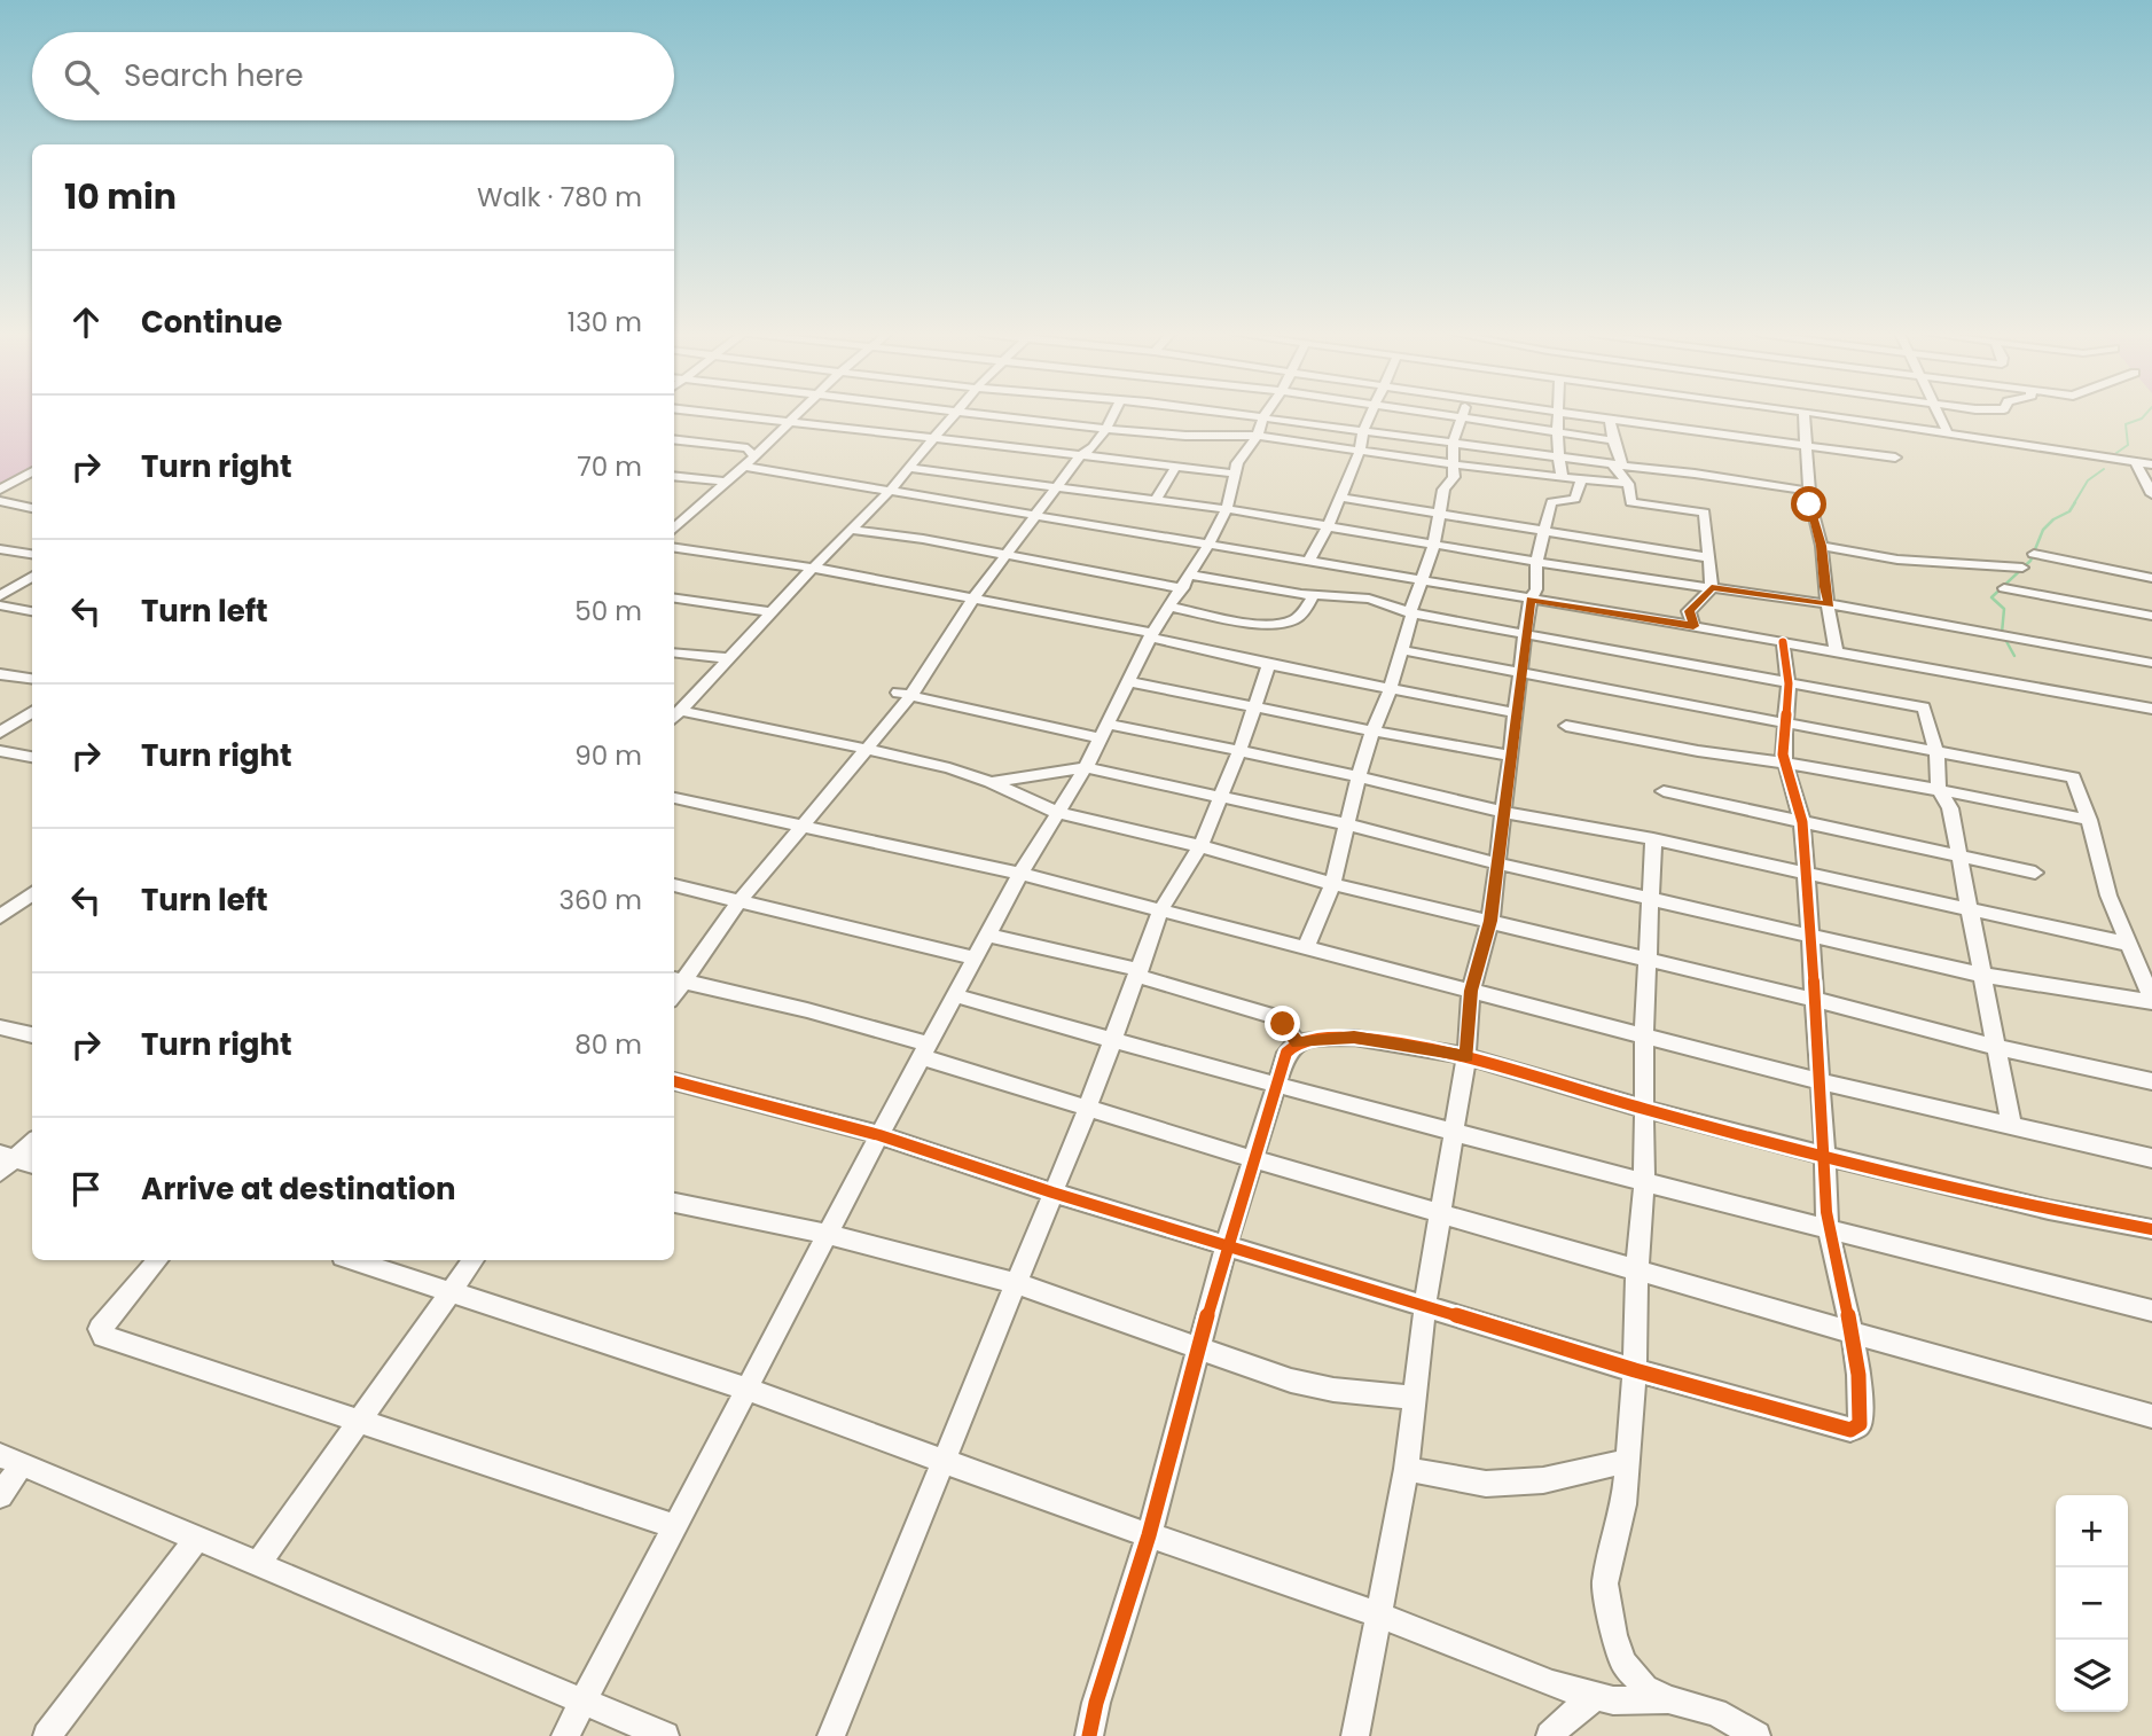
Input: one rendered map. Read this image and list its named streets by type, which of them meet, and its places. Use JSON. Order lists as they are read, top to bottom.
{
  "page": {
    "search": "Search here",
    "heading": ["10 min", "Walk · 780 m"],
    "list": [
      ["Continue", "130 m"],
      ["Turn right", "70 m"],
      ["Turn left", "50 m"],
      ["Turn right", "90 m"],
      ["Turn left", "360 m"],
      ["Turn right", "80 m"],
      "Arrive at destination"
    ],
    "map_buttons": ["+", "−"]
  }
}
